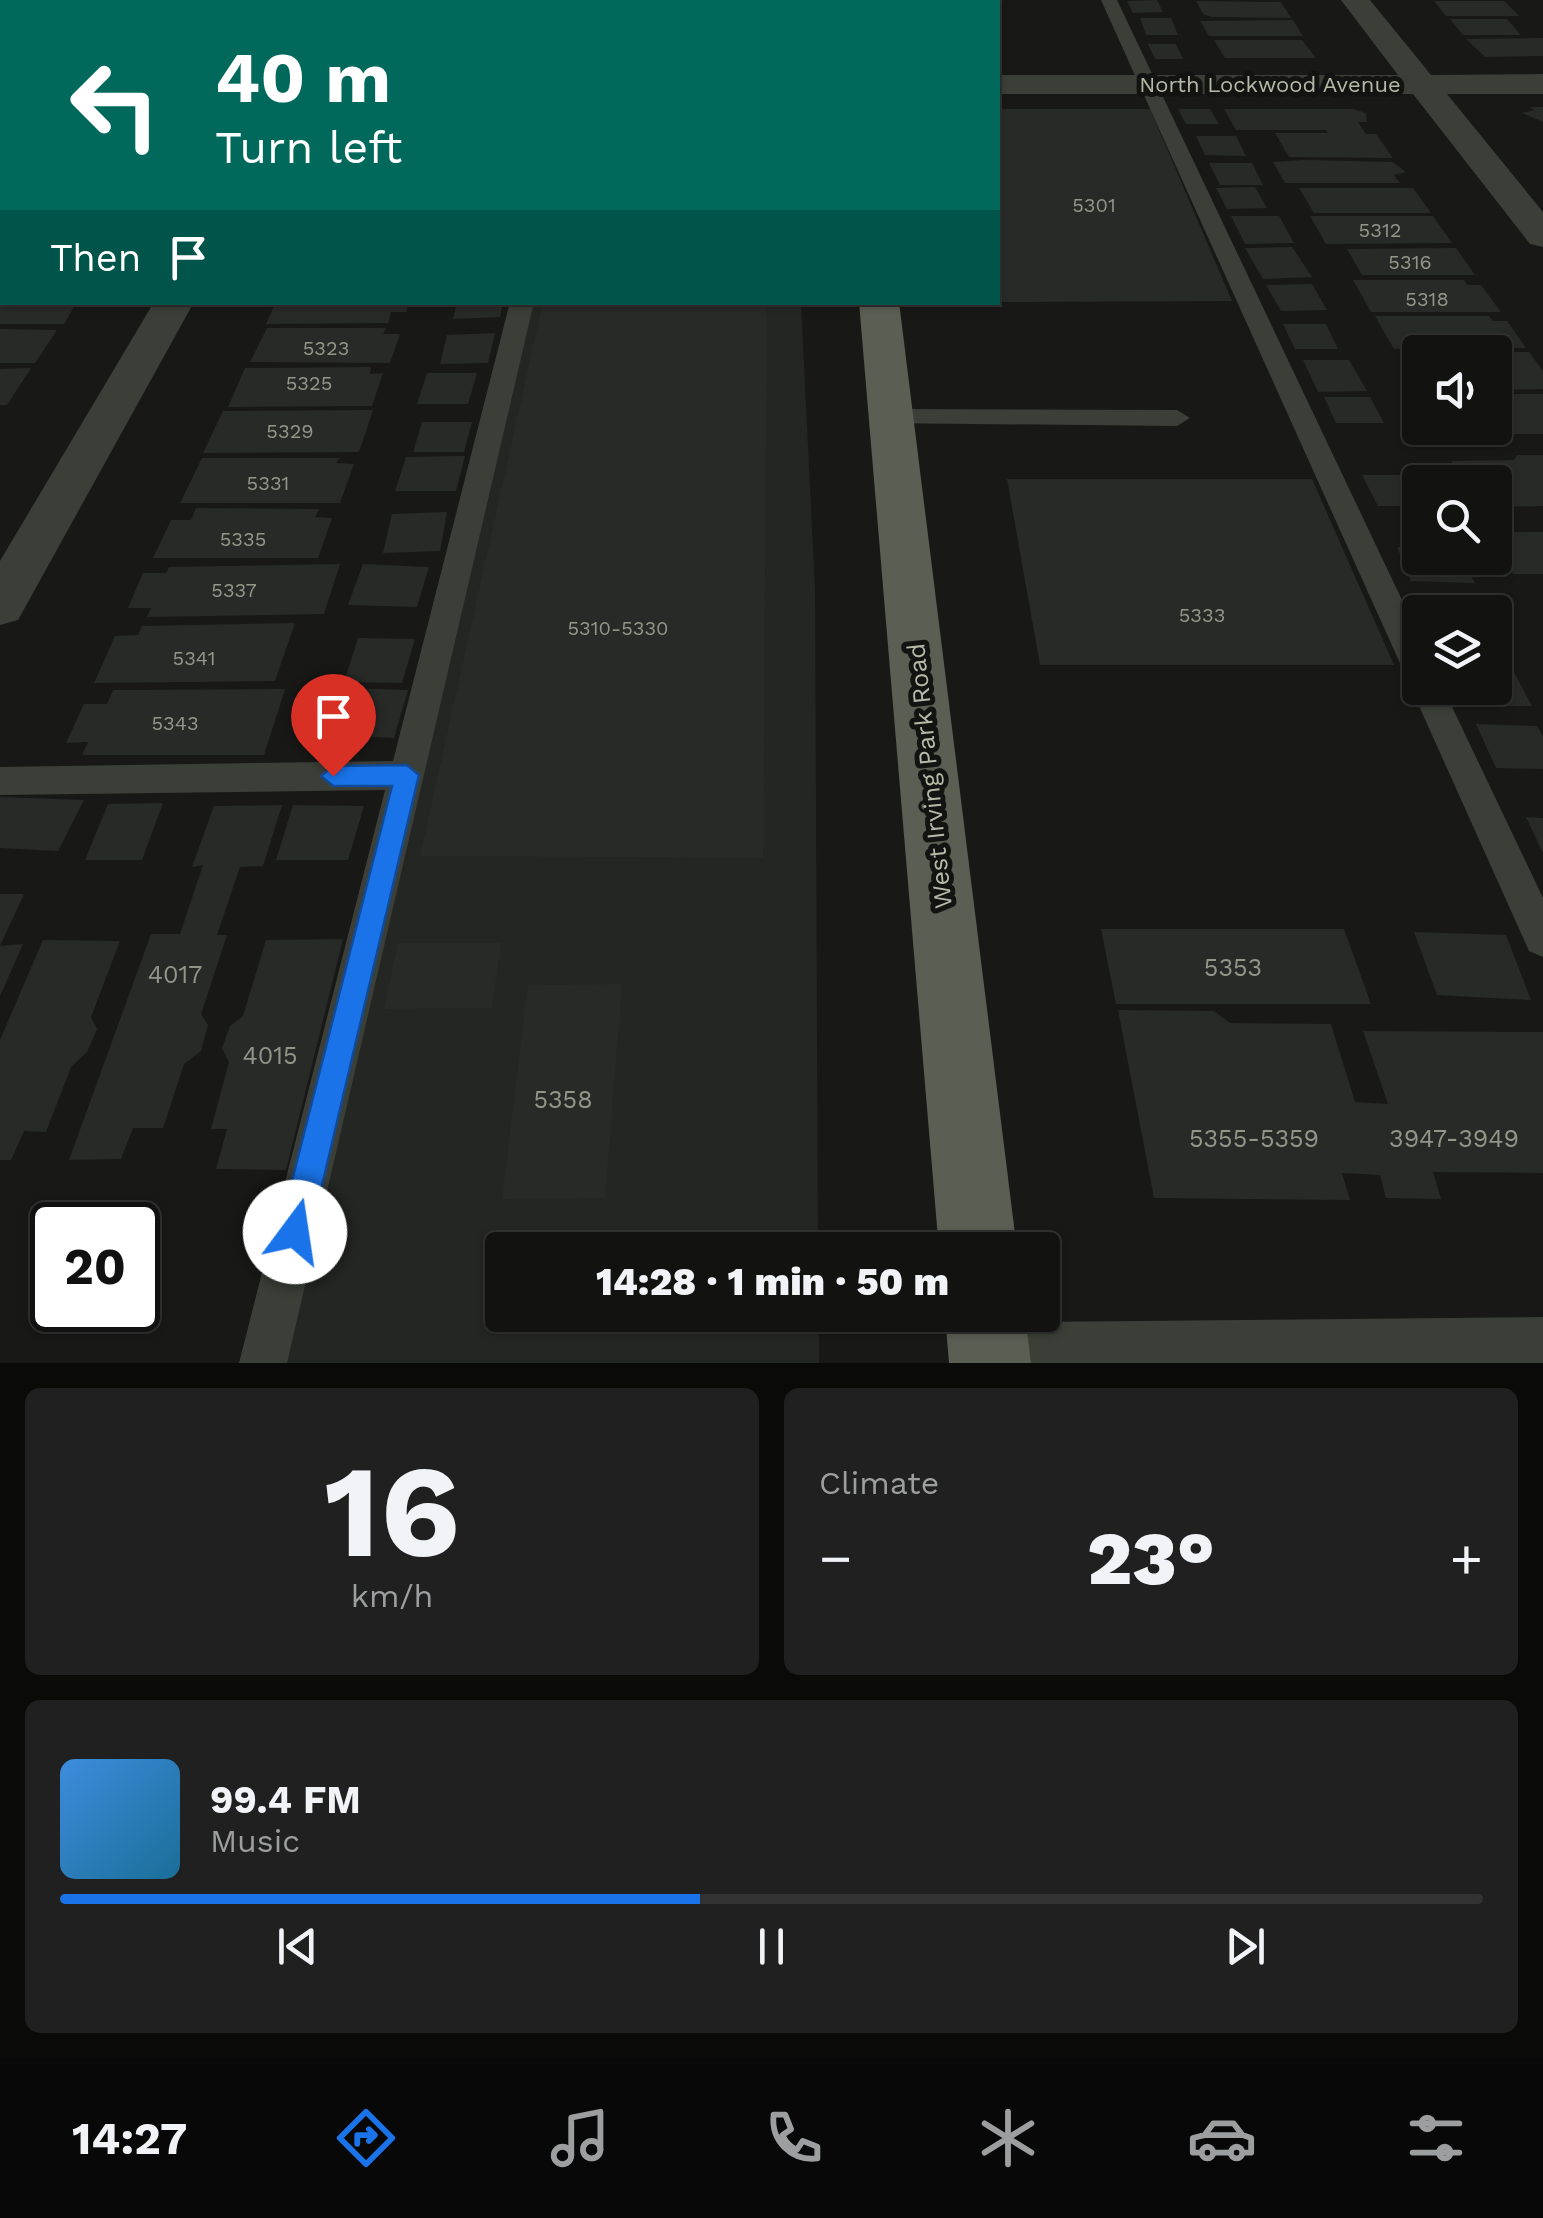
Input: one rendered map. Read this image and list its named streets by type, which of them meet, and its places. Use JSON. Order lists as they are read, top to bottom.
{
  "streets": {
    "main road": ["West Irving Park Road"],
    "street": ["North Lockwood Avenue"]
  },
  "house_numbers": [
    "5301",
    "5312",
    "5316",
    "5318",
    "5323",
    "5325",
    "5329",
    "5331",
    "5335",
    "5337",
    "5333",
    "5310-5330",
    "5341",
    "5343",
    "5353",
    "4017",
    "4015",
    "5358",
    "5355-5359",
    "3947-3949"
  ],
  "page": {
    "turn": ["40 m", "Turn left"],
    "then": "Then",
    "limit": "20",
    "trip": "14:28 · 1 min · 50 m",
    "tile": [
      ["16", "km/h"],
      "Climate"
    ],
    "heat": ["−", "23°", "+"],
    "song": ["99.4 FM", "Music"],
    "tabs": "14:27"
  }
}
